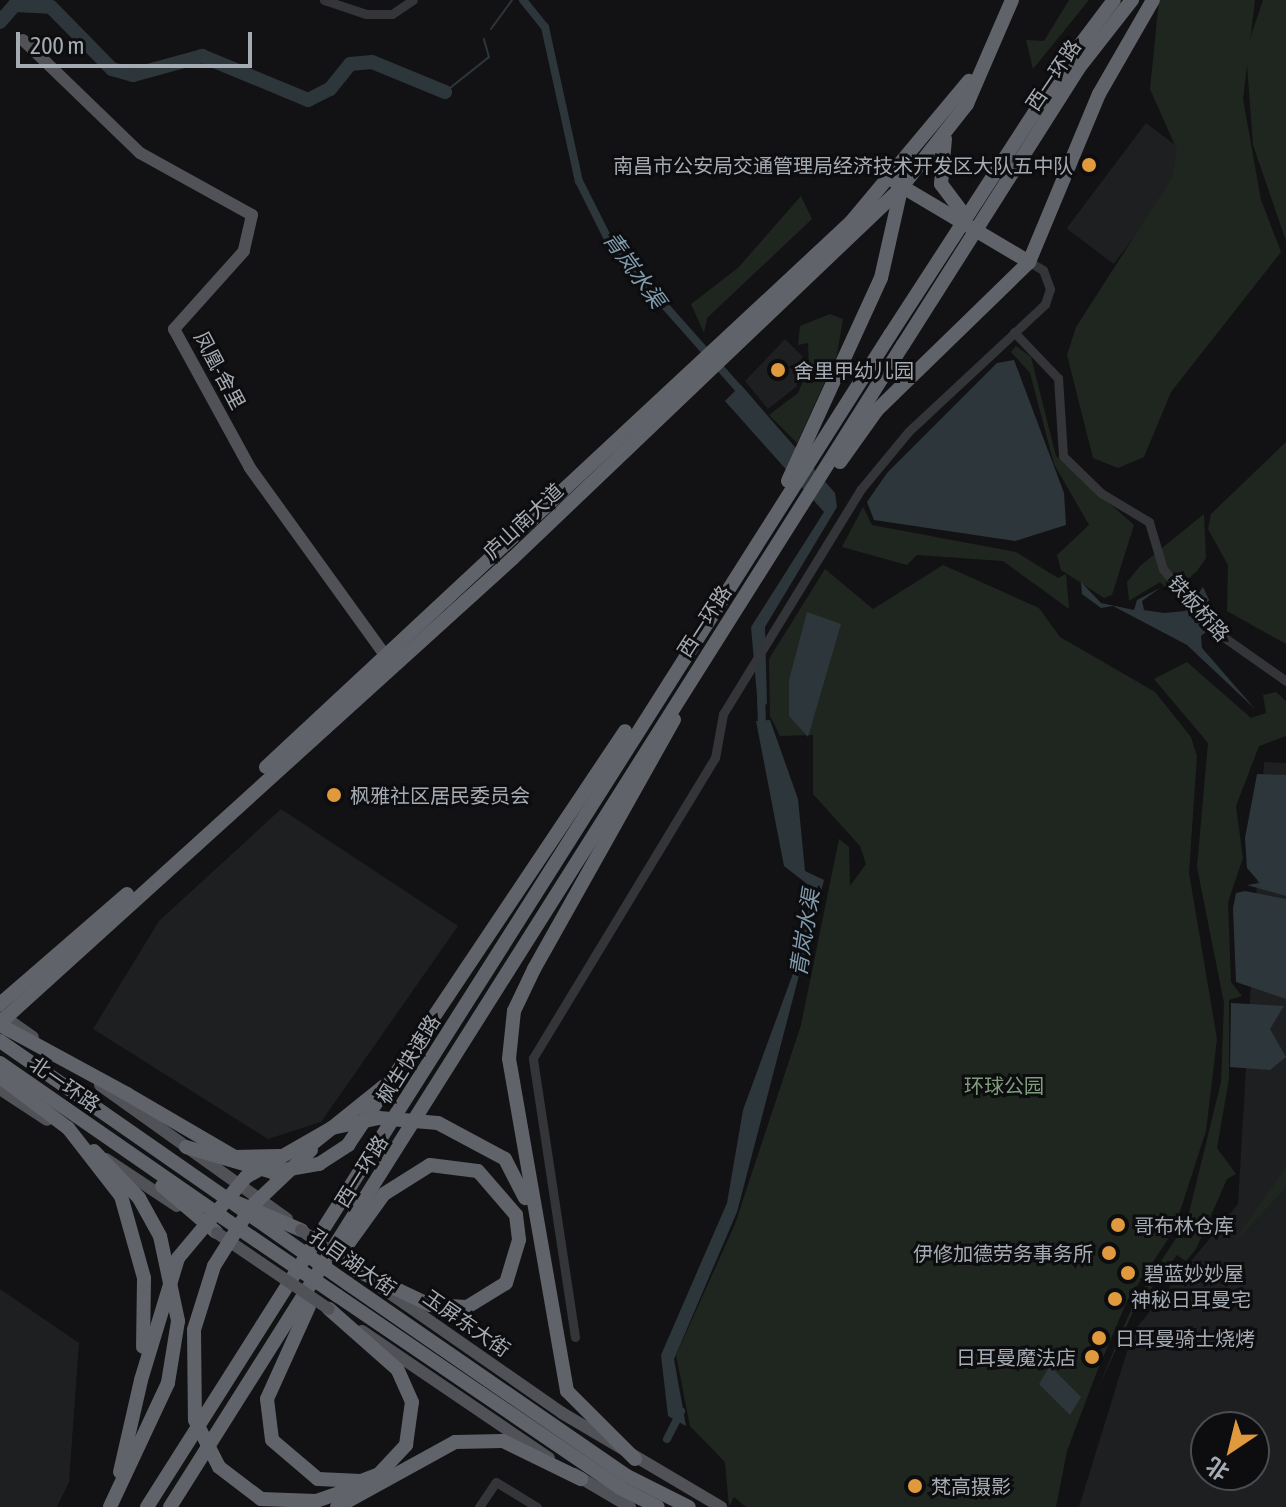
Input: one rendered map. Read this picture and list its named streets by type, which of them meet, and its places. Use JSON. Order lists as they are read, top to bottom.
{
  "streets": {
    "highway": [
      "西一环路",
      "庐山南大道",
      "枫生快速路",
      "北一环路",
      "孔目湖大街"
    ],
    "main road": ["凤凰-舍里", "玉屏东大街"],
    "street": ["铁板桥路"]
  },
  "crossings": [
    ["西一环路", "枫生快速路"],
    ["凤凰-舍里", "庐山南大道"],
    ["庐山南大道", "玉屏东大街"],
    ["北一环路", "孔目湖大街"],
    ["孔目湖大街", "玉屏东大街"]
  ],
  "water": ["青岚水渠"],
  "parks": ["环球公园"],
  "places": [
    "南昌市公安局交通管理局经济技术开发区大队五中队",
    "舍里甲幼儿园",
    "枫雅社区居民委员会",
    "哥布林仓库",
    "伊修加德劳务事务所",
    "碧蓝妙妙屋",
    "神秘日耳曼宅",
    "日耳曼骑士烧烤",
    "日耳曼魔法店",
    "梵高摄影"
  ],
  "scale_bar": "200 m",
  "north": "bottom left"
}
